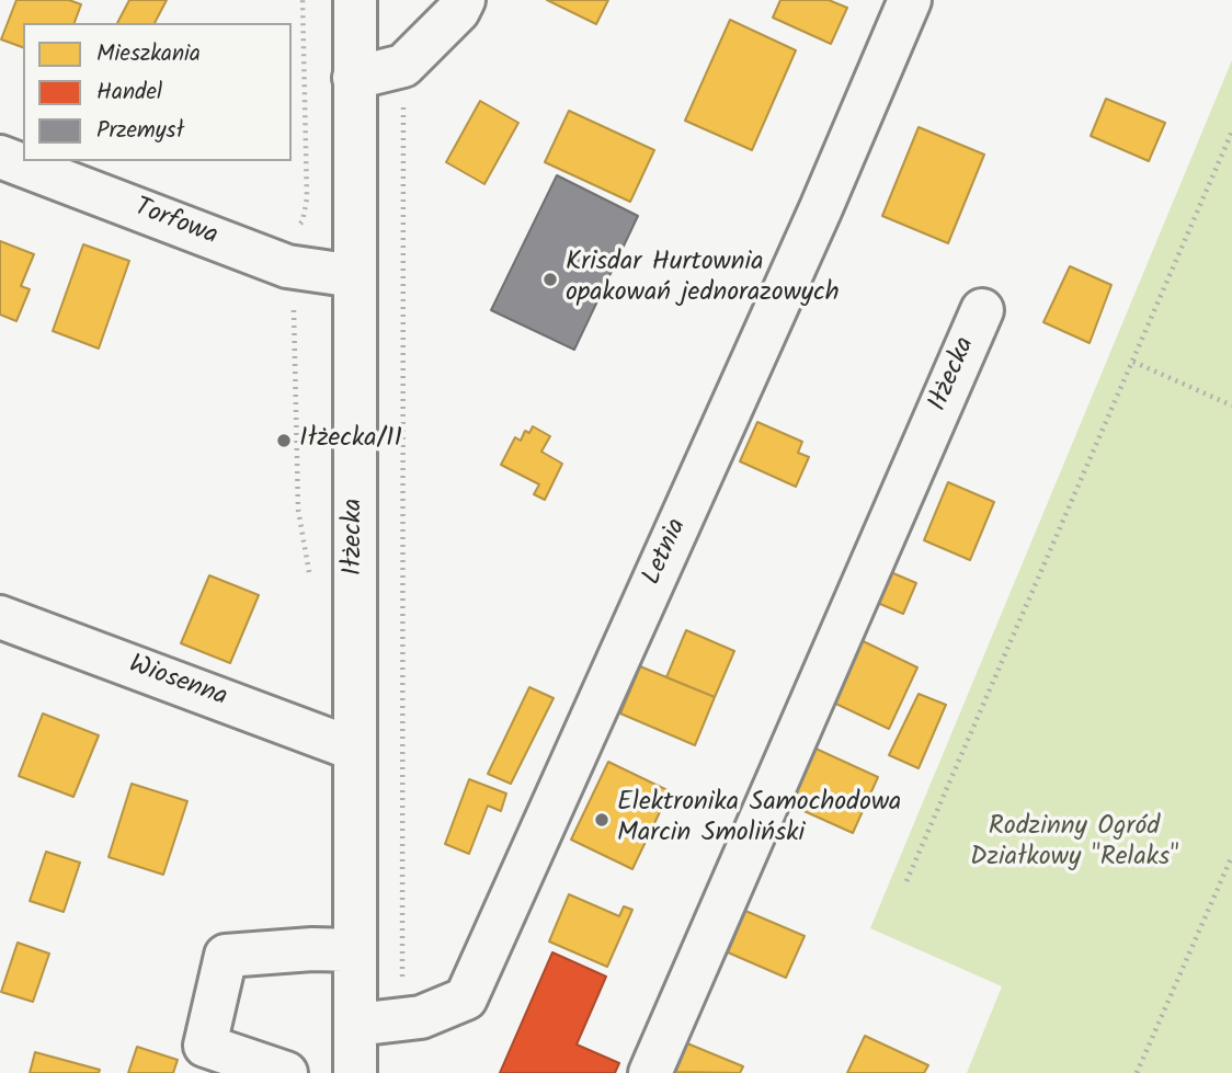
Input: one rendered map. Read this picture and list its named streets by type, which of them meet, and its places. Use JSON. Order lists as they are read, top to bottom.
{
  "streets": {
    "street": [
      "Torfowa",
      "Iłżecka",
      "Letnia",
      "Wiosenna"
    ]
  },
  "crossings": [
    ["Torfowa", "Iłżecka"],
    ["Iłżecka", "Letnia"],
    ["Iłżecka", "Wiosenna"]
  ],
  "parks": ["Rodzinny Ogród Działkowy \"Relaks\""],
  "places": ["Krisdar Hurtownia opakowań jednorazowych", "Iłżecka/11", "Elektronika Samochodowa Marcin Smoliński"],
  "legend": ["Mieszkania", "Handel", "Przemysł"]
}
